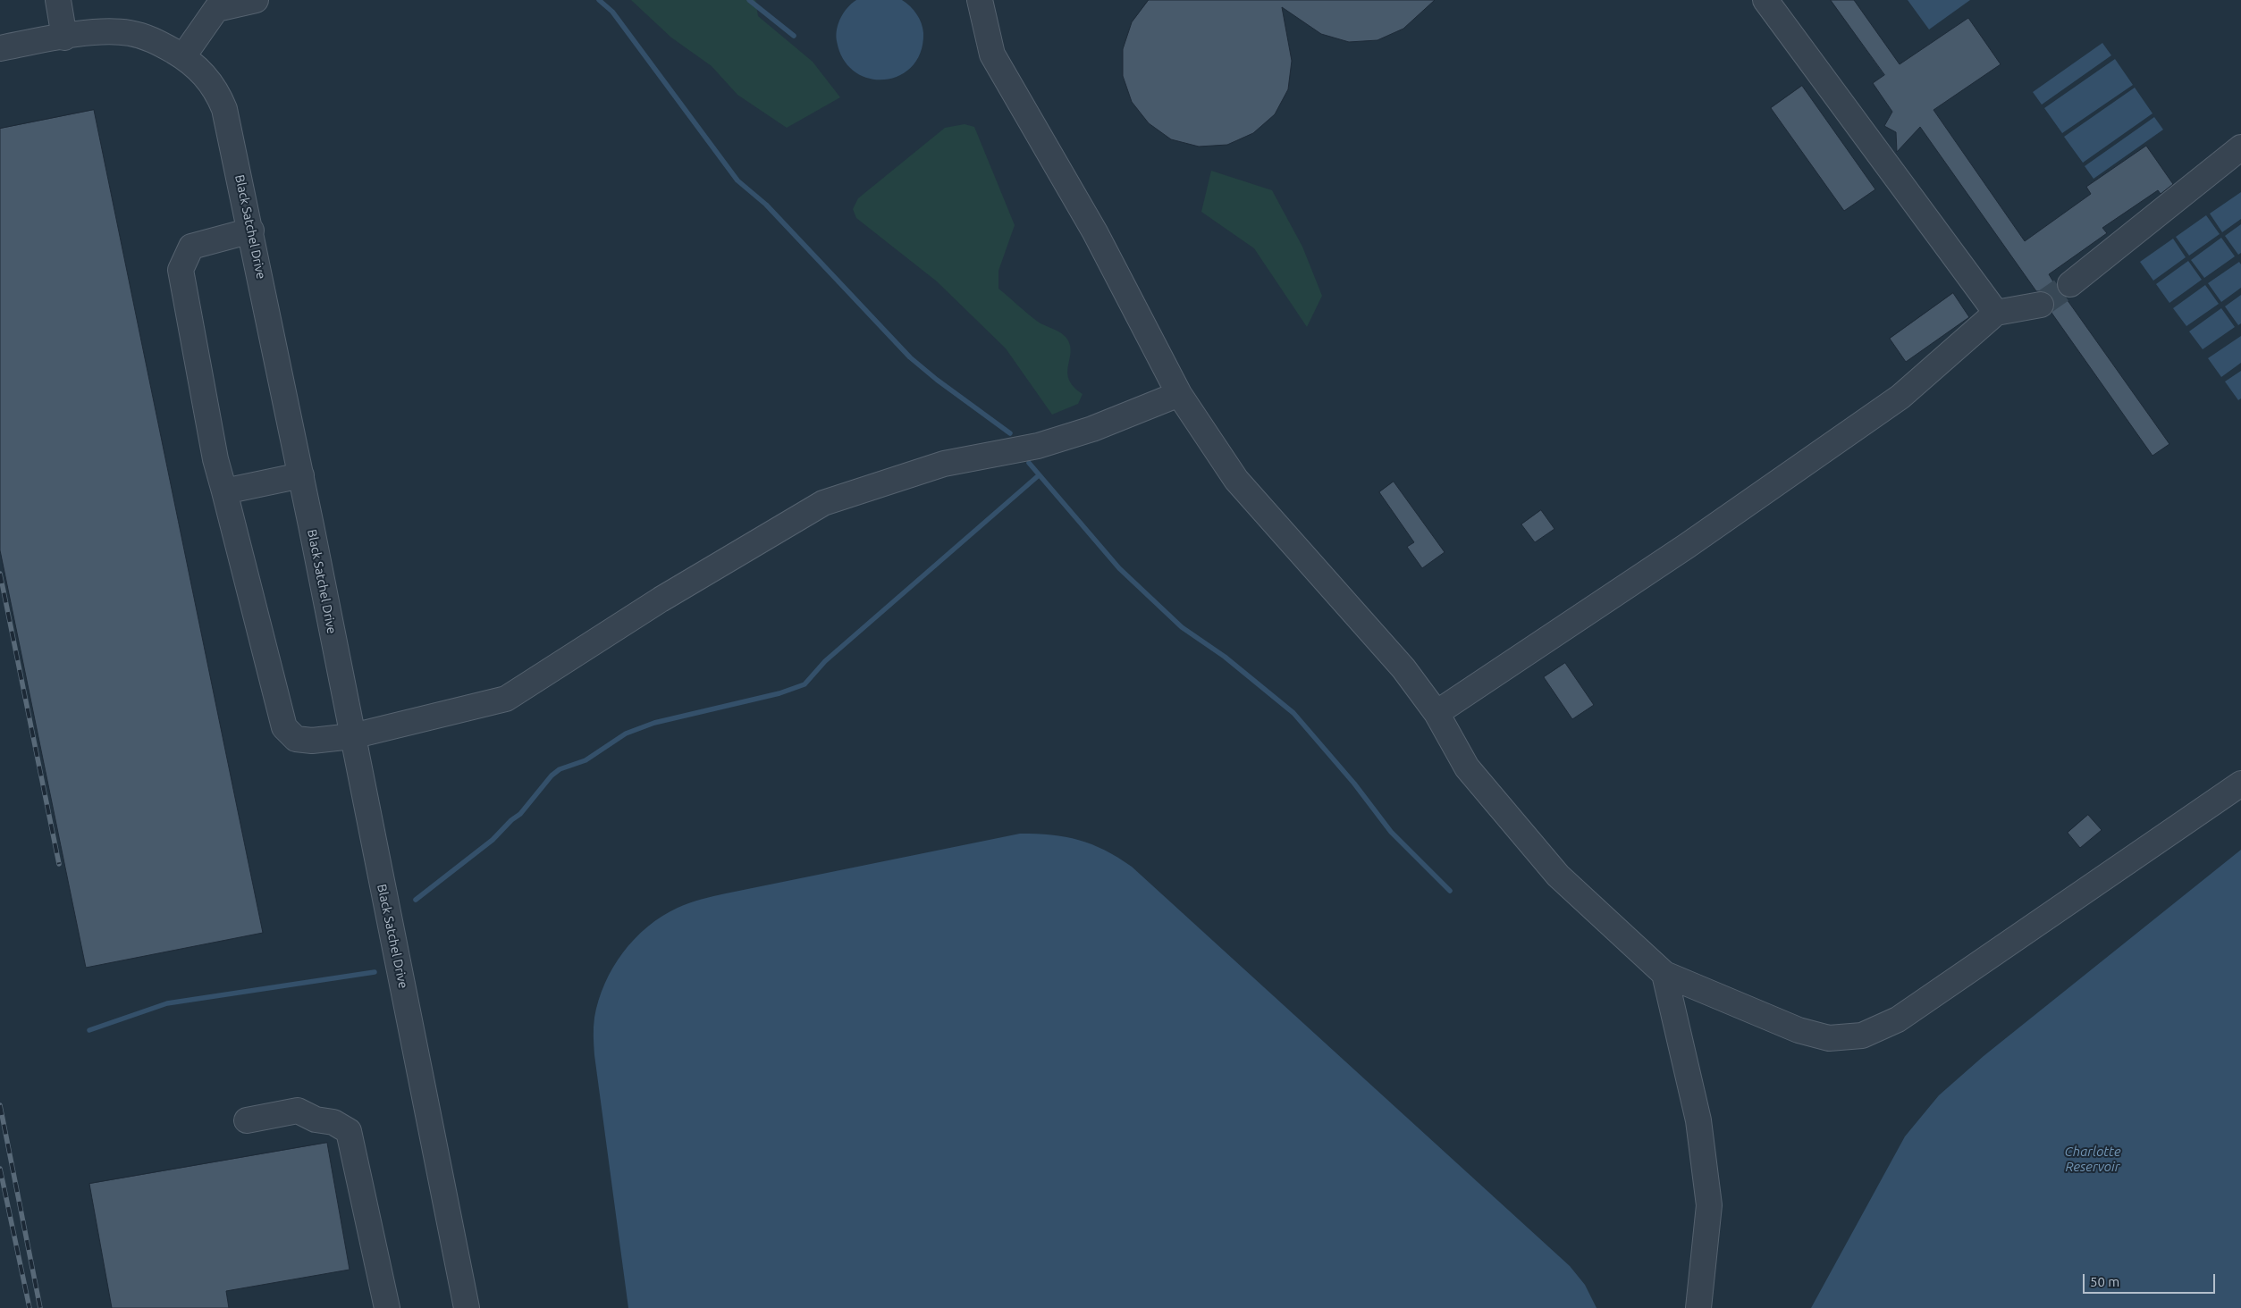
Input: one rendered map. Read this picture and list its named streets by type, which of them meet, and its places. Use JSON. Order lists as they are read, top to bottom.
{
  "streets": {
    "street": ["Black Satchel Drive"]
  },
  "water": ["Charlotte Reservoir"],
  "scale_bar": "50 m"
}
